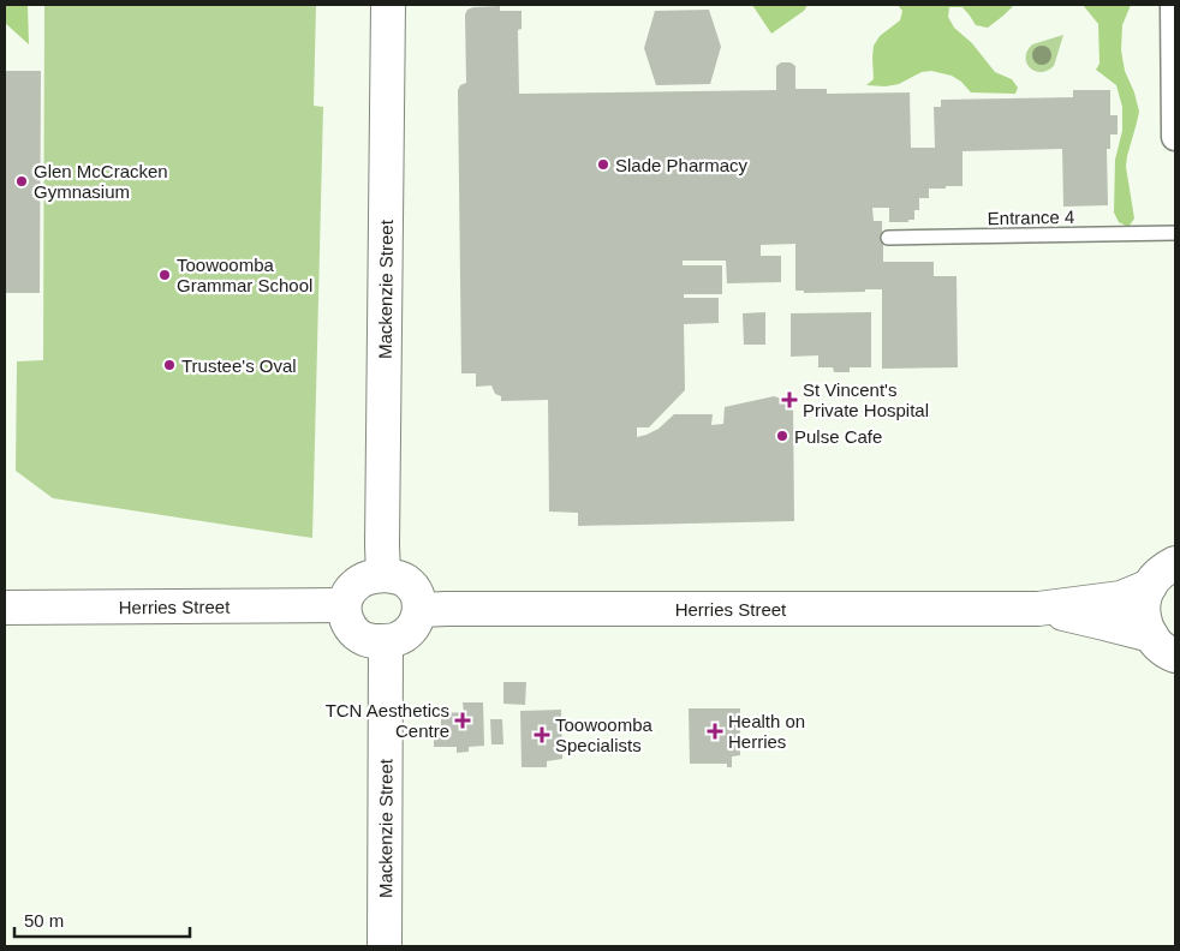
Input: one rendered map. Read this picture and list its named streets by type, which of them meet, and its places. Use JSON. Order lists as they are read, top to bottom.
{
  "streets": {
    "main road": ["Mackenzie Street", "Herries Street"],
    "lane": ["Entrance 4"]
  },
  "crossings": [
    ["Mackenzie Street", "Herries Street"]
  ],
  "places": {
    "other": [
      "Slade Pharmacy",
      "Glen McCracken Gymnasium",
      "Toowoomba Grammar School",
      "Trustee's Oval",
      "Pulse Cafe"
    ],
    "health": [
      "St Vincent's Private Hospital",
      "TCN Aesthetics Centre",
      "Health on Herries",
      "Toowoomba Specialists"
    ]
  },
  "scale_bar": "50 m"
}
